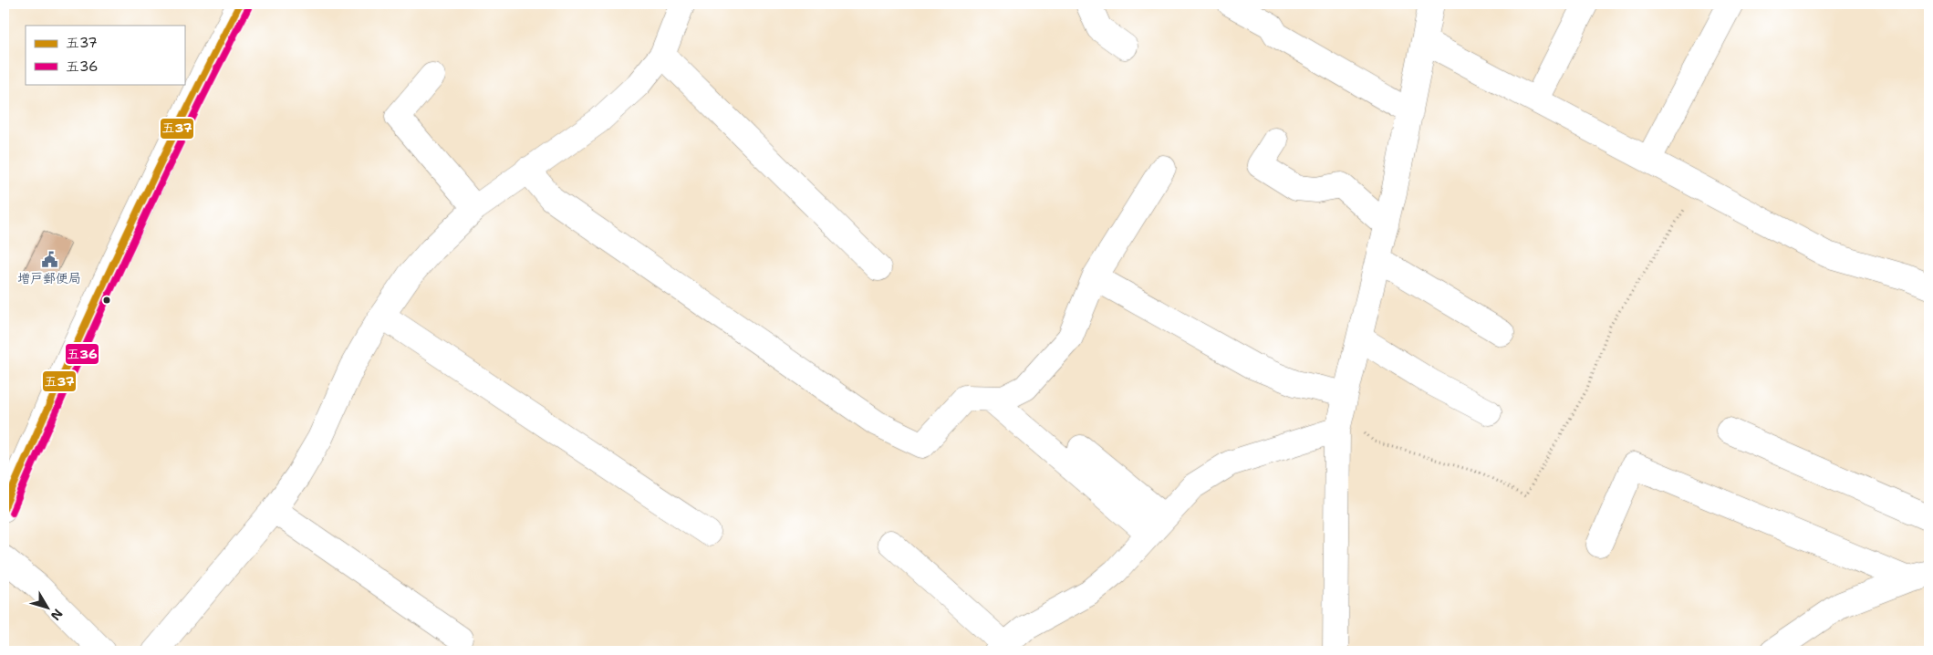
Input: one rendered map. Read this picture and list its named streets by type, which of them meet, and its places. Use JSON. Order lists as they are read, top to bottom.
{
  "places": {
    "public building": ["増戸郵便局"]
  },
  "lines": ["transit line 五37", "transit line 五36"],
  "legend": ["五37", "五36"],
  "north": "bottom right"
}
